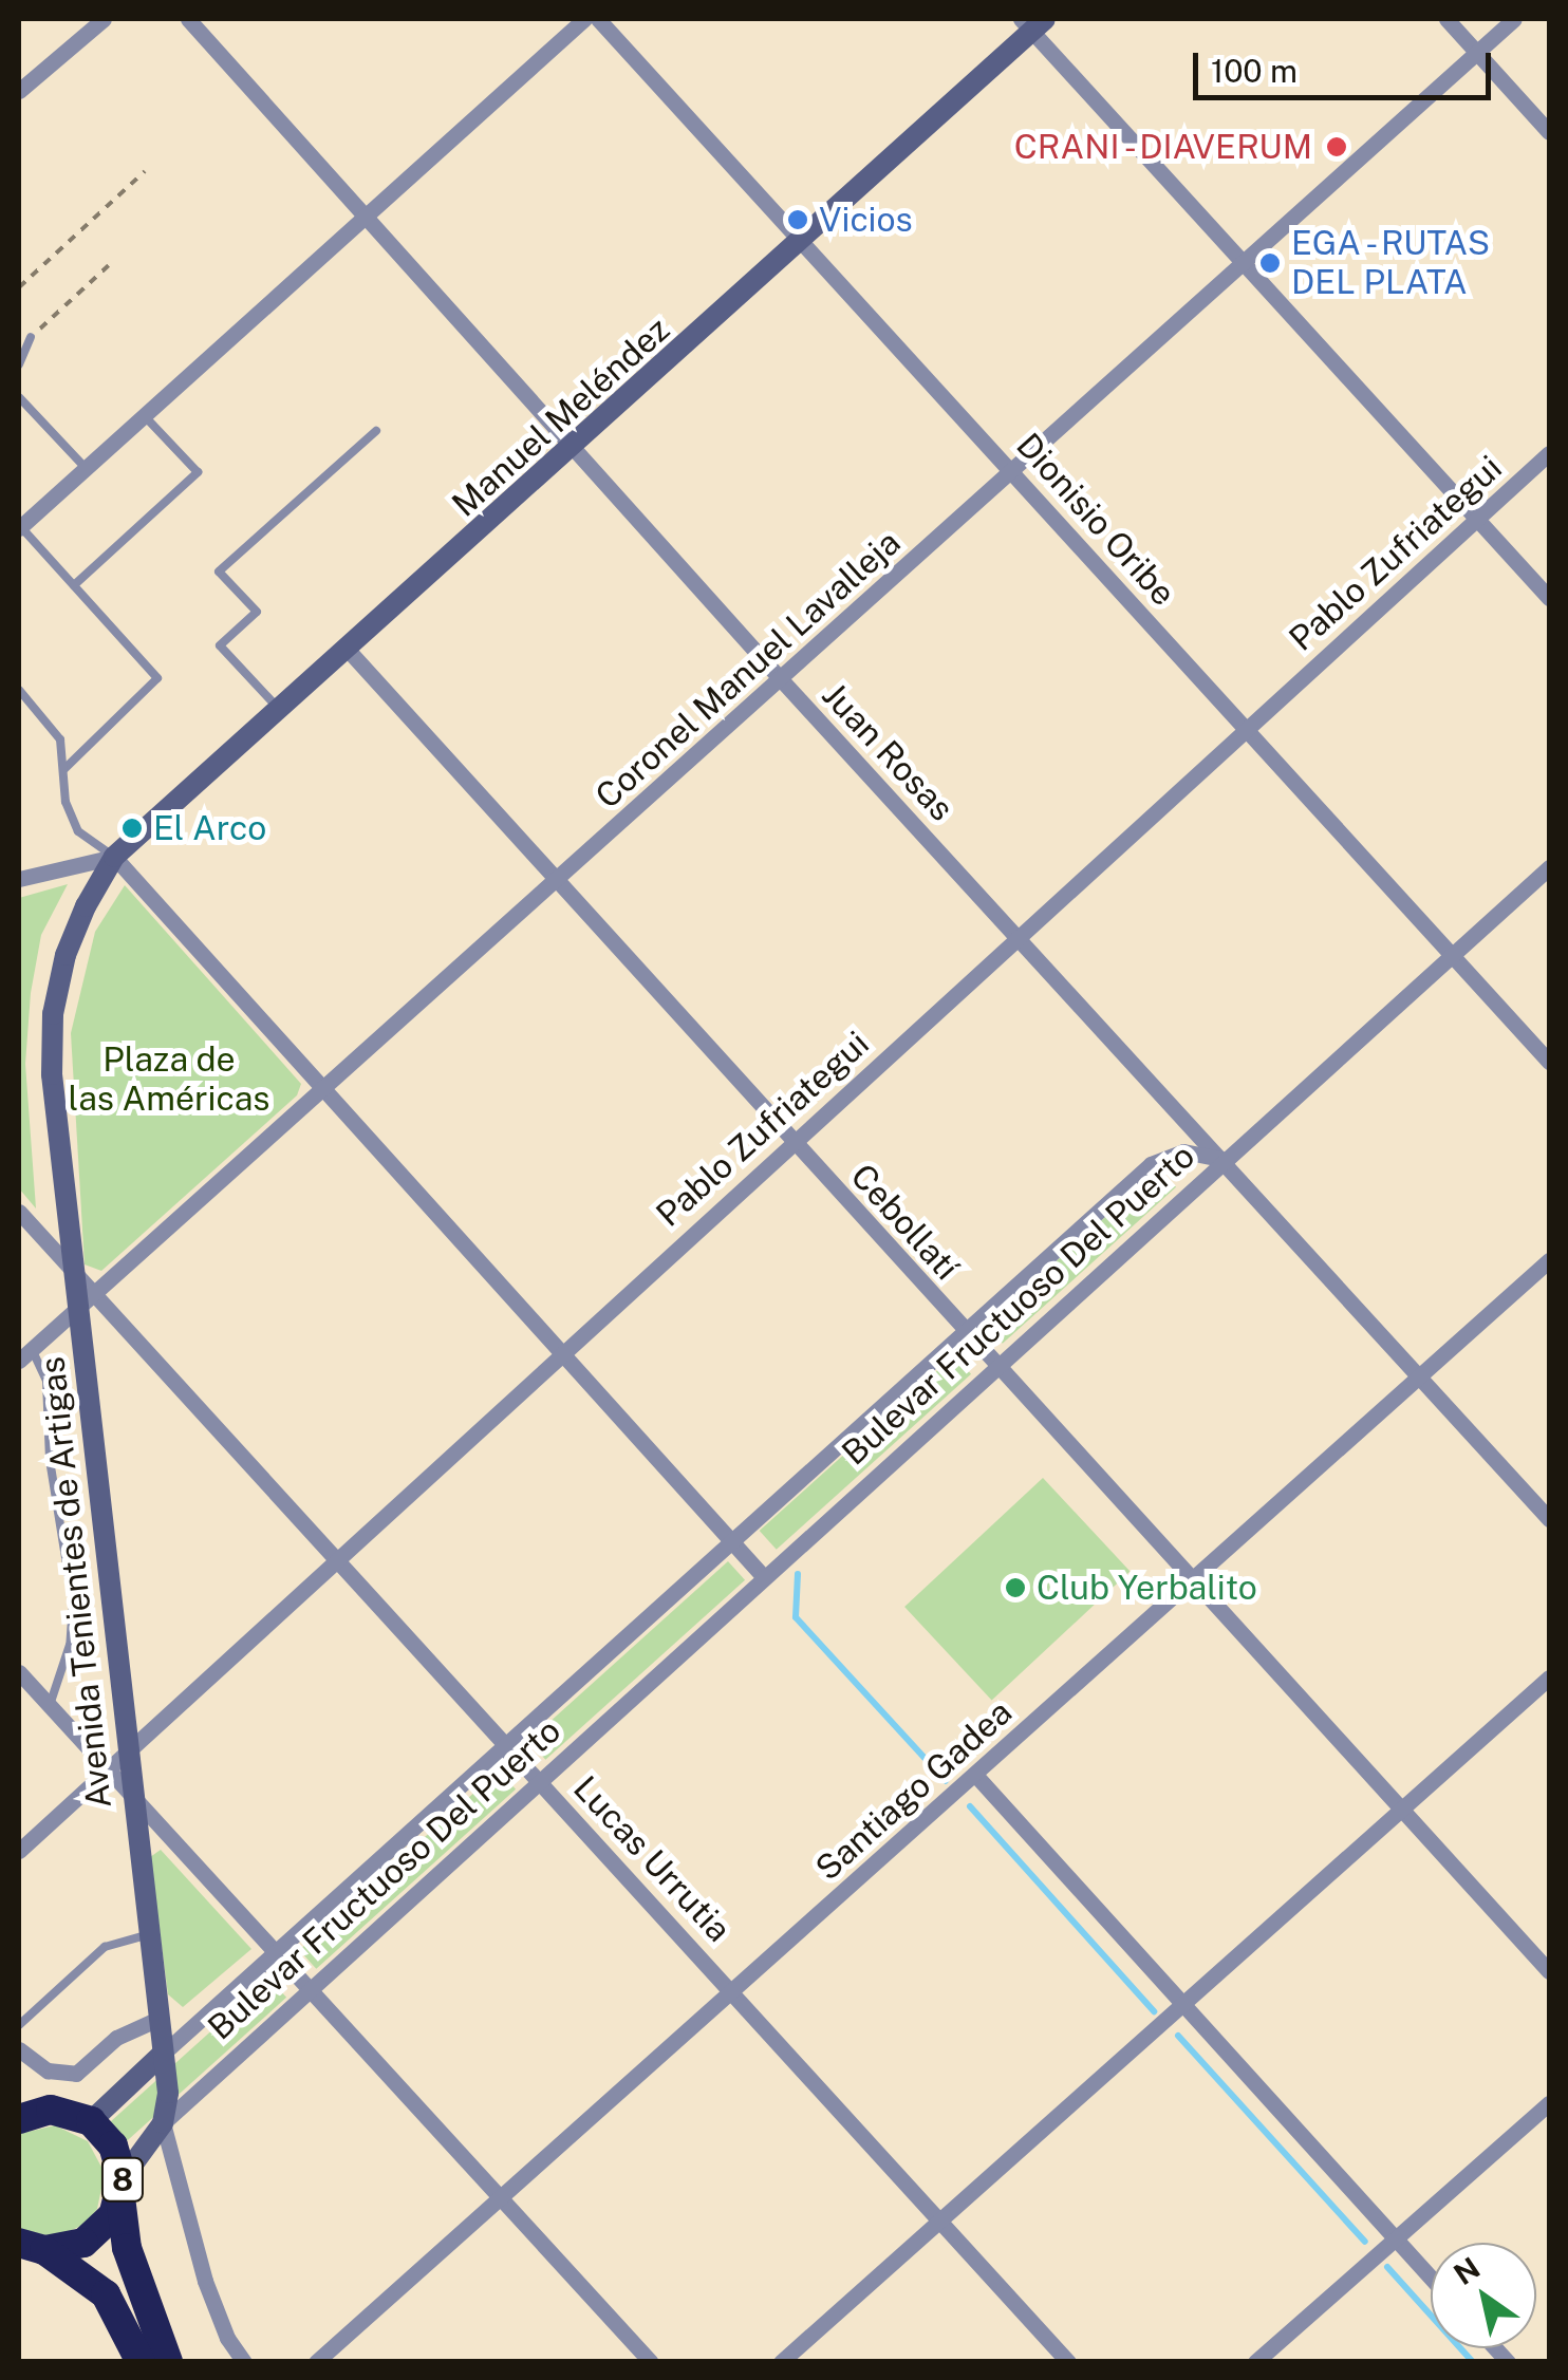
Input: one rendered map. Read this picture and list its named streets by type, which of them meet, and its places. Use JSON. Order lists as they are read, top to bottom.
{
  "streets": {
    "highway": ["8"],
    "street": [
      "Manuel Meléndez",
      "Dionisio Oribe",
      "Pablo Zufriategui",
      "Coronel Manuel Lavalleja",
      "Juan Rosas",
      "Cebollatí",
      "Bulevar Fructuoso Del Puerto",
      "Avenida Tenientes de Artigas",
      "Santiago Gadea",
      "Lucas Urrutia"
    ]
  },
  "crossings": [
    ["Manuel Meléndez", "Dionisio Oribe"],
    ["Manuel Meléndez", "Juan Rosas"],
    ["Manuel Meléndez", "Cebollatí"],
    ["Manuel Meléndez", "Avenida Tenientes de Artigas"],
    ["Dionisio Oribe", "Pablo Zufriategui"],
    ["Dionisio Oribe", "Coronel Manuel Lavalleja"],
    ["Pablo Zufriategui", "Juan Rosas"],
    ["Pablo Zufriategui", "Cebollatí"],
    ["Pablo Zufriategui", "Avenida Tenientes de Artigas"],
    ["Pablo Zufriategui", "Lucas Urrutia"],
    ["Coronel Manuel Lavalleja", "Juan Rosas"],
    ["Coronel Manuel Lavalleja", "Cebollatí"],
    ["Coronel Manuel Lavalleja", "Avenida Tenientes de Artigas"],
    ["Coronel Manuel Lavalleja", "Lucas Urrutia"],
    ["Juan Rosas", "Bulevar Fructuoso Del Puerto"],
    ["Juan Rosas", "Santiago Gadea"],
    ["Cebollatí", "Bulevar Fructuoso Del Puerto"],
    ["Cebollatí", "Santiago Gadea"],
    ["Bulevar Fructuoso Del Puerto", "Avenida Tenientes de Artigas"],
    ["Bulevar Fructuoso Del Puerto", "Lucas Urrutia"],
    ["Bulevar Fructuoso Del Puerto", "8"],
    ["Avenida Tenientes de Artigas", "Lucas Urrutia"],
    ["Santiago Gadea", "Lucas Urrutia"]
  ],
  "parks": ["Plaza de las Américas"],
  "places": [
    "CRANI - DIAVERUM",
    "Vicios",
    "EGA - RUTAS DEL PLATA",
    "El Arco",
    "Club Yerbalito"
  ],
  "scale_bar": "100 m",
  "north": "top left"
}
